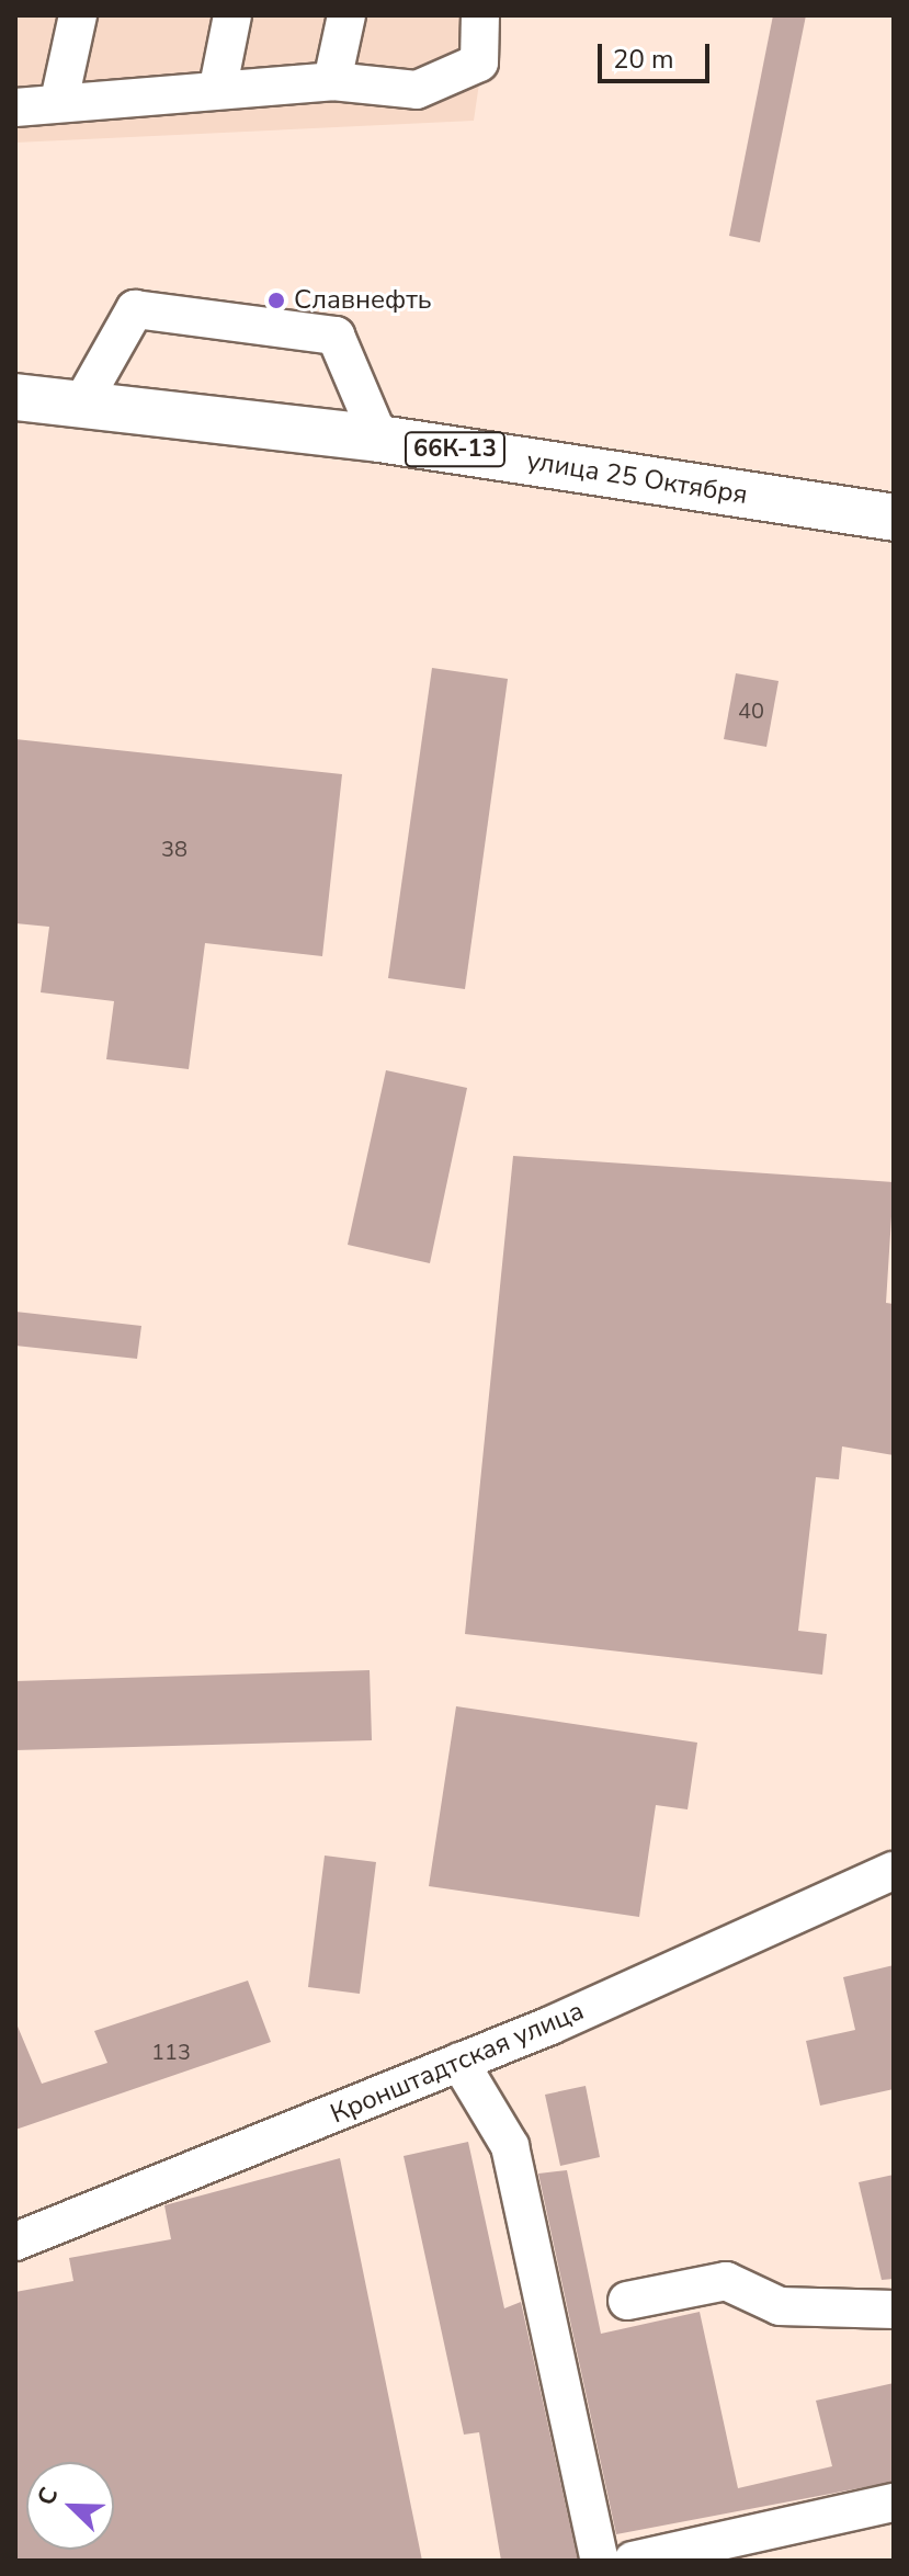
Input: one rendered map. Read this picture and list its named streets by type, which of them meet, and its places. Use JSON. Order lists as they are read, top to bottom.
{
  "streets": {
    "main road": ["66К-13", "улица 25 Октября"],
    "street": ["Кронштадтская улица"]
  },
  "places": ["Славнефть"],
  "house_numbers": ["40", "38", "113"],
  "scale_bar": "20 m",
  "north": "top left"
}
